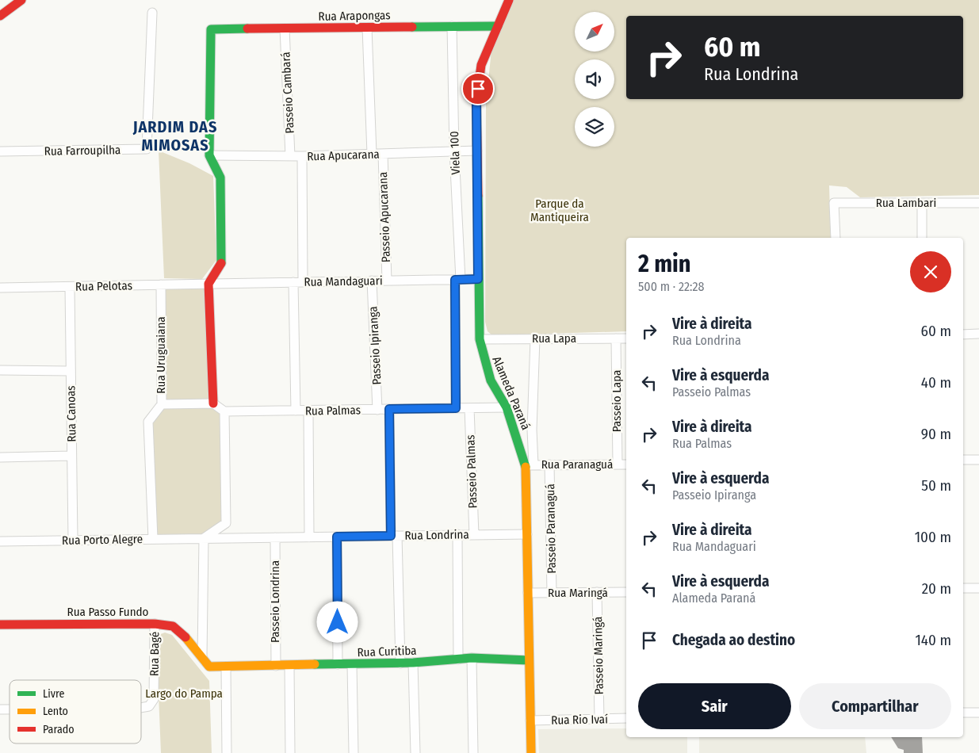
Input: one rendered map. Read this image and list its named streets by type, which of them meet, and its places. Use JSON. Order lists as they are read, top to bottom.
{
  "streets": {
    "street": [
      "Rua Arapongas",
      "Passeio Cambará",
      "Rua Farroupilha",
      "Viela 100",
      "Rua Apucarana",
      "Rua Lambari",
      "Passeio Apucarana",
      "Rua Mandaguari",
      "Rua Pelotas",
      "Rua Lapa",
      "Passeio Ipiranga",
      "Rua Uruguaiana",
      "Alameda Paraná",
      "Passeio Lapa",
      "Rua Palmas",
      "Rua Canoas",
      "Rua Paranaguá",
      "Passeio Palmas",
      "Passeio Paranaguá",
      "Rua Londrina",
      "Rua Porto Alegre",
      "Rua Maringá",
      "Passeio Londrina",
      "Rua Passo Fundo",
      "Rua Curitiba",
      "Rua Bagé",
      "Passeio Maringá",
      "Rua Rio Ivaí"
    ]
  },
  "crossings": [
    ["Rua Arapongas", "Passeio Cambará"],
    ["Rua Arapongas", "Viela 100"],
    ["Rua Arapongas", "Rua Apucarana"],
    ["Rua Arapongas", "Alameda Paraná"],
    ["Passeio Cambará", "Rua Apucarana"],
    ["Viela 100", "Rua Apucarana"],
    ["Viela 100", "Rua Mandaguari"],
    ["Rua Apucarana", "Passeio Apucarana"],
    ["Rua Apucarana", "Alameda Paraná"],
    ["Passeio Apucarana", "Rua Mandaguari"],
    ["Rua Mandaguari", "Rua Pelotas"],
    ["Rua Mandaguari", "Passeio Ipiranga"],
    ["Rua Mandaguari", "Alameda Paraná"],
    ["Rua Pelotas", "Rua Uruguaiana"],
    ["Rua Pelotas", "Rua Canoas"],
    ["Rua Lapa", "Alameda Paraná"],
    ["Rua Lapa", "Passeio Lapa"],
    ["Passeio Ipiranga", "Rua Palmas"],
    ["Rua Uruguaiana", "Rua Porto Alegre"],
    ["Alameda Paraná", "Rua Palmas"],
    ["Alameda Paraná", "Rua Paranaguá"],
    ["Alameda Paraná", "Rua Londrina"],
    ["Alameda Paraná", "Rua Maringá"],
    ["Alameda Paraná", "Rua Curitiba"],
    ["Alameda Paraná", "Rua Rio Ivaí"],
    ["Passeio Lapa", "Rua Paranaguá"],
    ["Rua Palmas", "Passeio Palmas"],
    ["Rua Canoas", "Rua Porto Alegre"],
    ["Rua Paranaguá", "Passeio Paranaguá"],
    ["Passeio Palmas", "Rua Londrina"],
    ["Passeio Paranaguá", "Rua Maringá"],
    ["Rua Londrina", "Rua Porto Alegre"],
    ["Rua Londrina", "Passeio Londrina"],
    ["Rua Maringá", "Passeio Maringá"],
    ["Passeio Londrina", "Rua Curitiba"],
    ["Rua Passo Fundo", "Rua Curitiba"],
    ["Rua Passo Fundo", "Rua Bagé"],
    ["Passeio Maringá", "Rua Rio Ivaí"]
  ],
  "districts": ["JARDIM DAS MIMOSAS"],
  "parks": ["Parque da Mantiqueira", "Largo do Pampa"],
  "legend": ["Livre", "Lento", "Parado"],
  "north": "top right",
  "page": {
    "turn": ["60 m", "Rua Londrina"],
    "heading": ["2 min", "500 m · 22:28"],
    "list": [
      {
        "name": "Vire à direita",
        "note": "Rua Londrina",
        "value": "60 m"
      },
      {
        "name": "Vire à esquerda",
        "note": "Passeio Palmas",
        "value": "40 m"
      },
      {
        "name": "Vire à direita",
        "note": "Rua Palmas",
        "value": "90 m"
      },
      {
        "name": "Vire à esquerda",
        "note": "Passeio Ipiranga",
        "value": "50 m"
      },
      {
        "name": "Vire à direita",
        "note": "Rua Mandaguari",
        "value": "100 m"
      },
      {
        "name": "Vire à esquerda",
        "note": "Alameda Paraná",
        "value": "20 m"
      },
      {
        "name": "Chegada ao destino",
        "value": "140 m"
      }
    ],
    "buttons": ["Sair", "Compartilhar"]
  }
}
